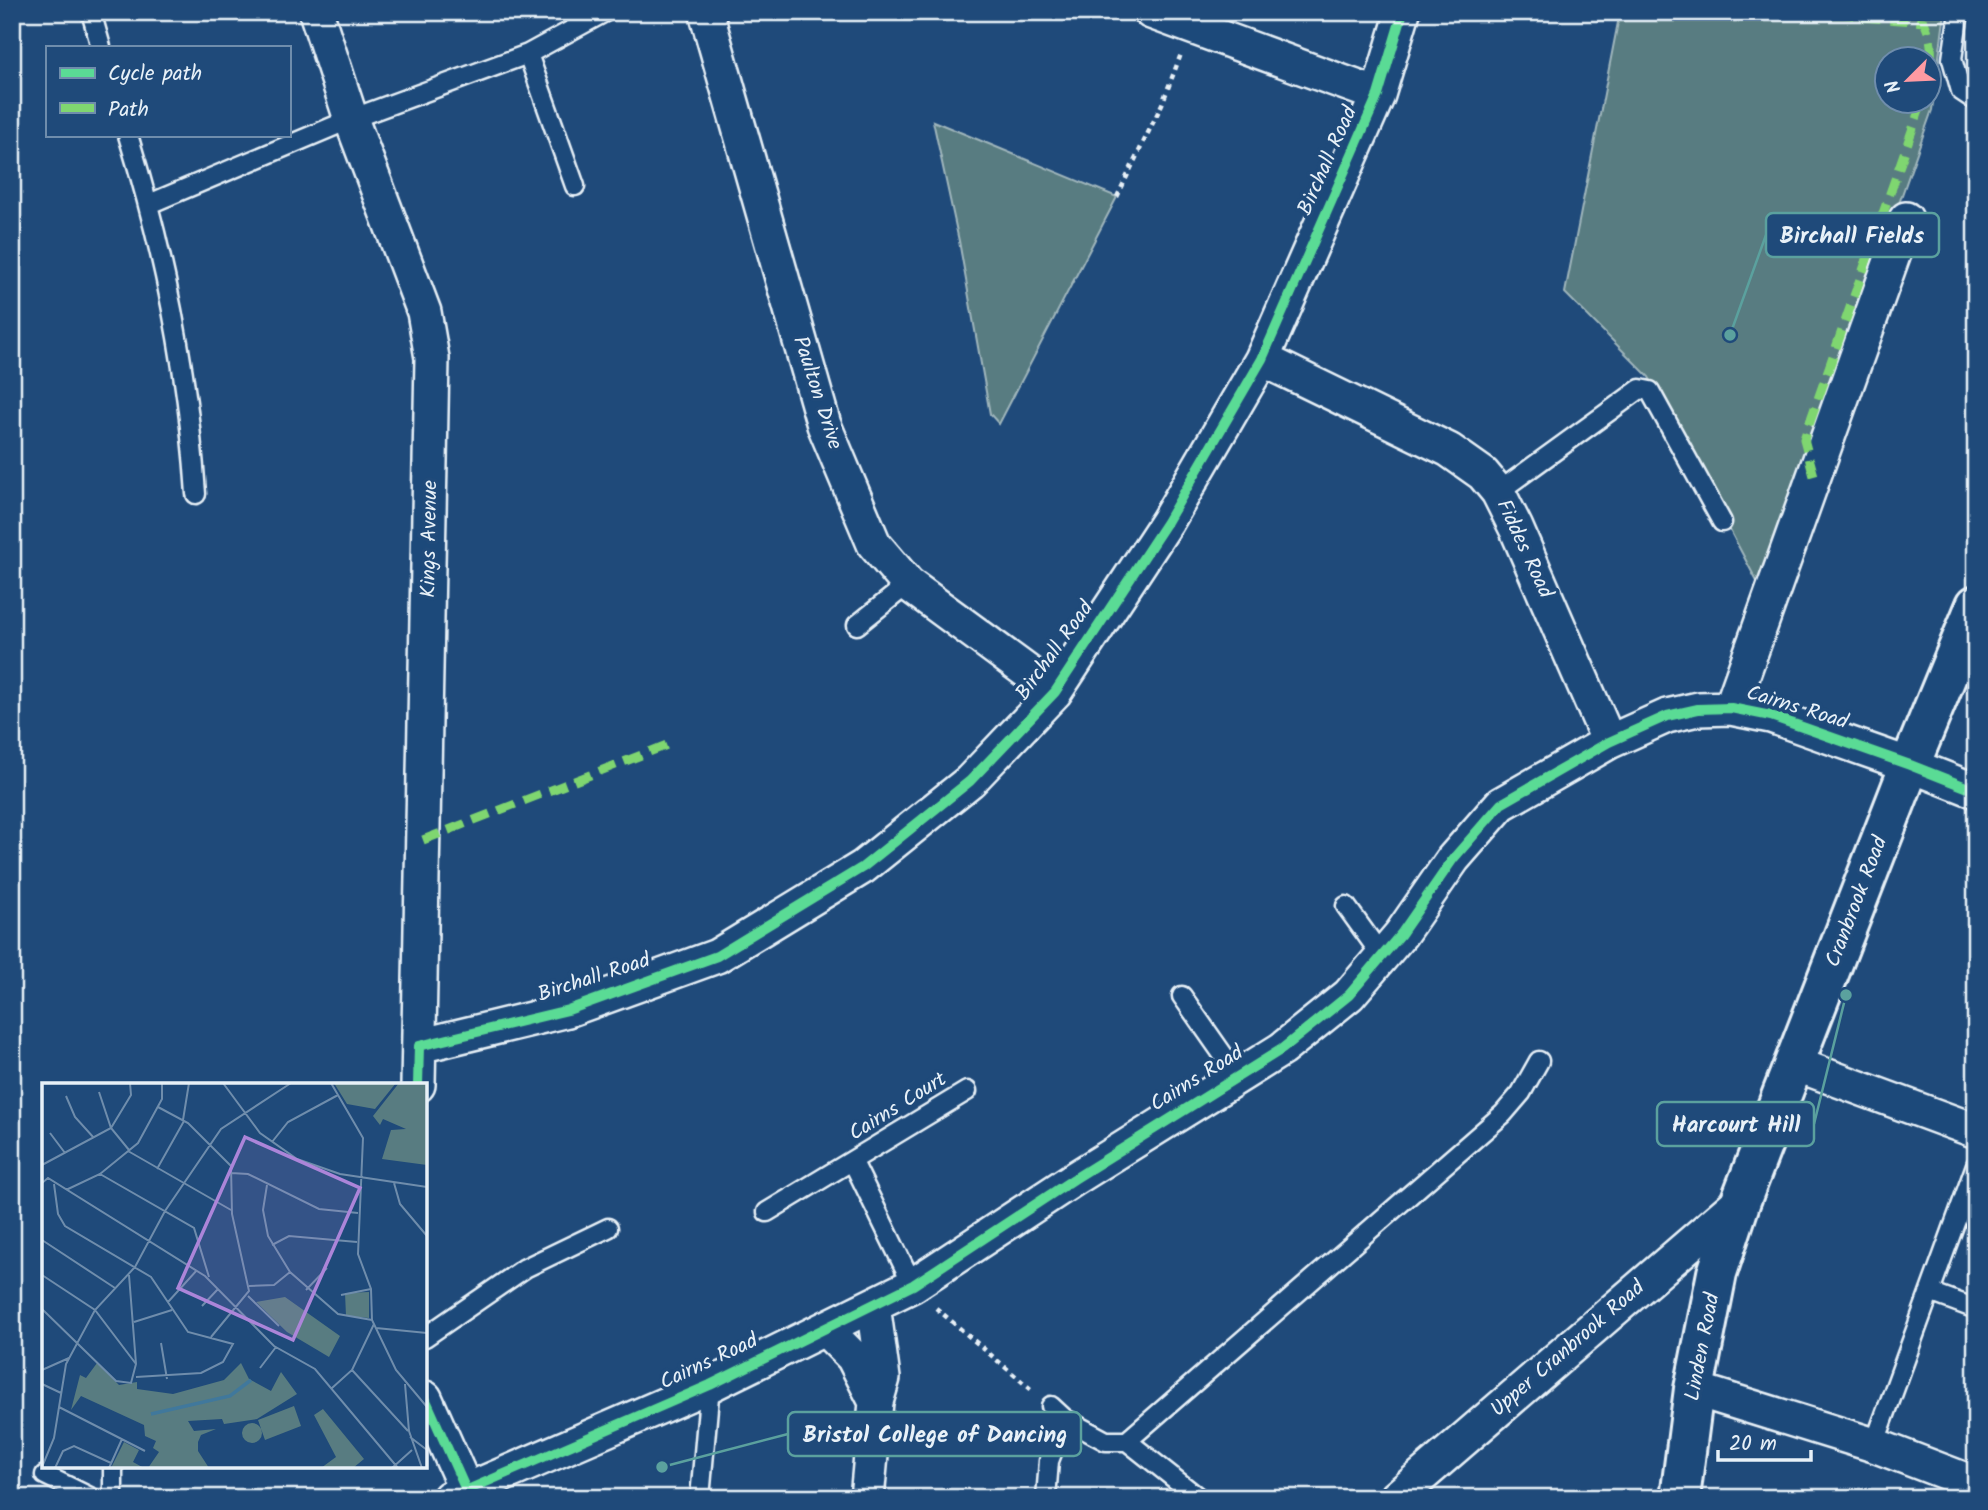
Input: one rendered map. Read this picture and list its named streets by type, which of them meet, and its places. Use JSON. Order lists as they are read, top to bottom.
{
  "streets": {
    "main road": ["Cranbrook Road", "Linden Road"],
    "street": [
      "Birchall Road",
      "Paulton Drive",
      "Kings Avenue",
      "Fiddes Road",
      "Cairns Road",
      "Upper Cranbrook Road"
    ],
    "lane": ["Cairns Court"]
  },
  "crossings": [
    ["Birchall Road", "Paulton Drive"],
    ["Birchall Road", "Kings Avenue"],
    ["Birchall Road", "Fiddes Road"],
    ["Fiddes Road", "Cairns Road"],
    ["Cairns Road", "Cranbrook Road"],
    ["Cairns Road", "Cairns Court"],
    ["Cranbrook Road", "Linden Road"],
    ["Cranbrook Road", "Upper Cranbrook Road"],
    ["Linden Road", "Upper Cranbrook Road"]
  ],
  "places": ["Birchall Fields", "Harcourt Hill", "Bristol College of Dancing"],
  "legend": ["Cycle path", "Path"],
  "scale_bar": "20 m",
  "north": "bottom left"
}
